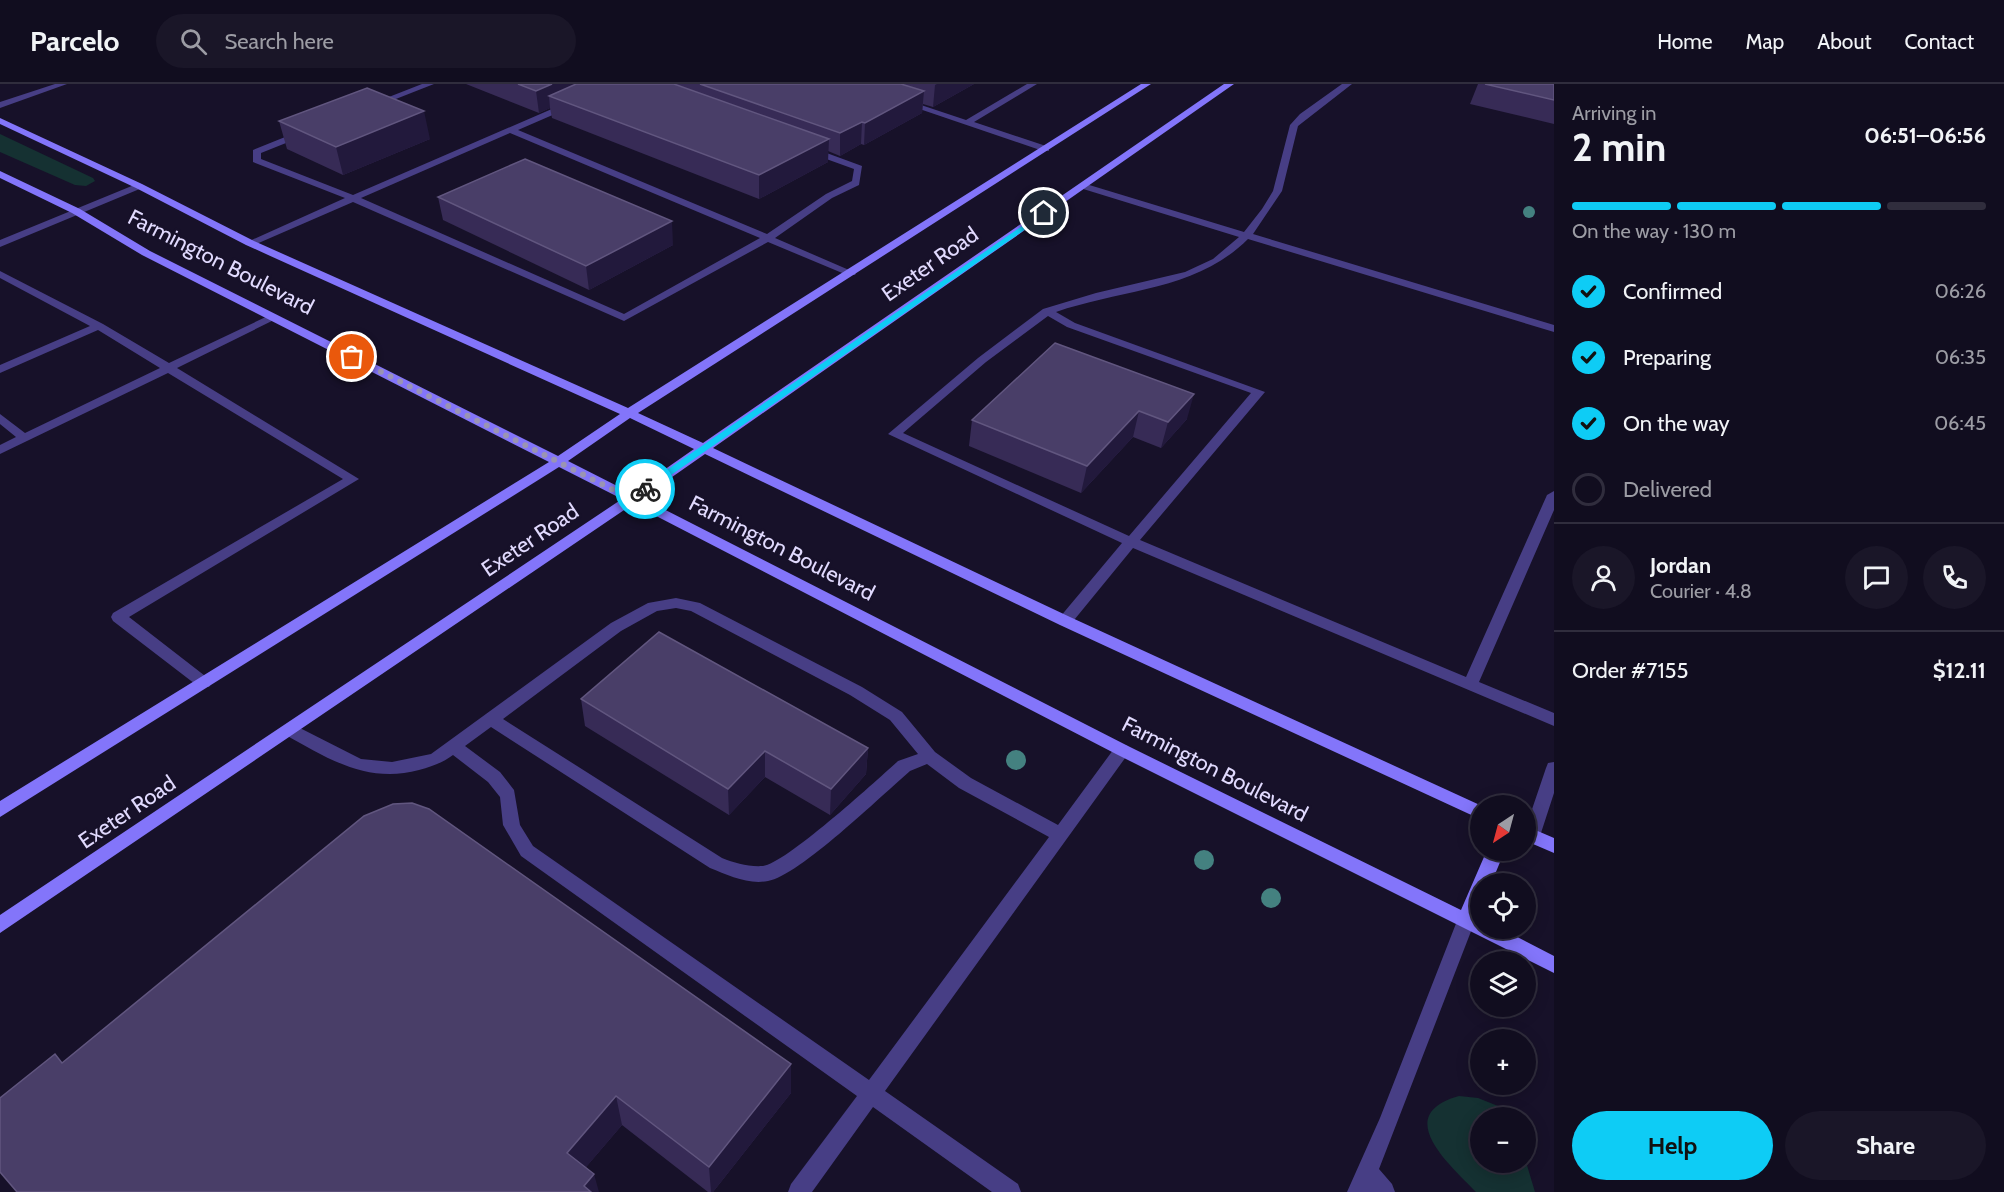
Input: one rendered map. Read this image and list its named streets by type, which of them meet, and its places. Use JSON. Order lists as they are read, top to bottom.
{
  "streets": {
    "main road": ["Farmington Boulevard", "Exeter Road"]
  },
  "crossings": [
    ["Farmington Boulevard", "Exeter Road"]
  ],
  "north": "bottom left",
  "page": {
    "header": "Parcelo",
    "search": "Search here",
    "nav": [
      "Home",
      "Map",
      "About",
      "Contact"
    ],
    "heading": ["2 min", "Arriving in", "06:51–06:56"],
    "panel": [
      "Jordan",
      "Courier · 4.8",
      "Order #7155",
      "$12.11"
    ],
    "bar": "On the way · 130 m",
    "list": [
      ["Confirmed", "06:26"],
      ["Preparing", "06:35"],
      ["On the way", "06:45"],
      "Delivered"
    ],
    "map_buttons": ["+", "−"],
    "buttons": ["Help", "Share"]
  }
}
